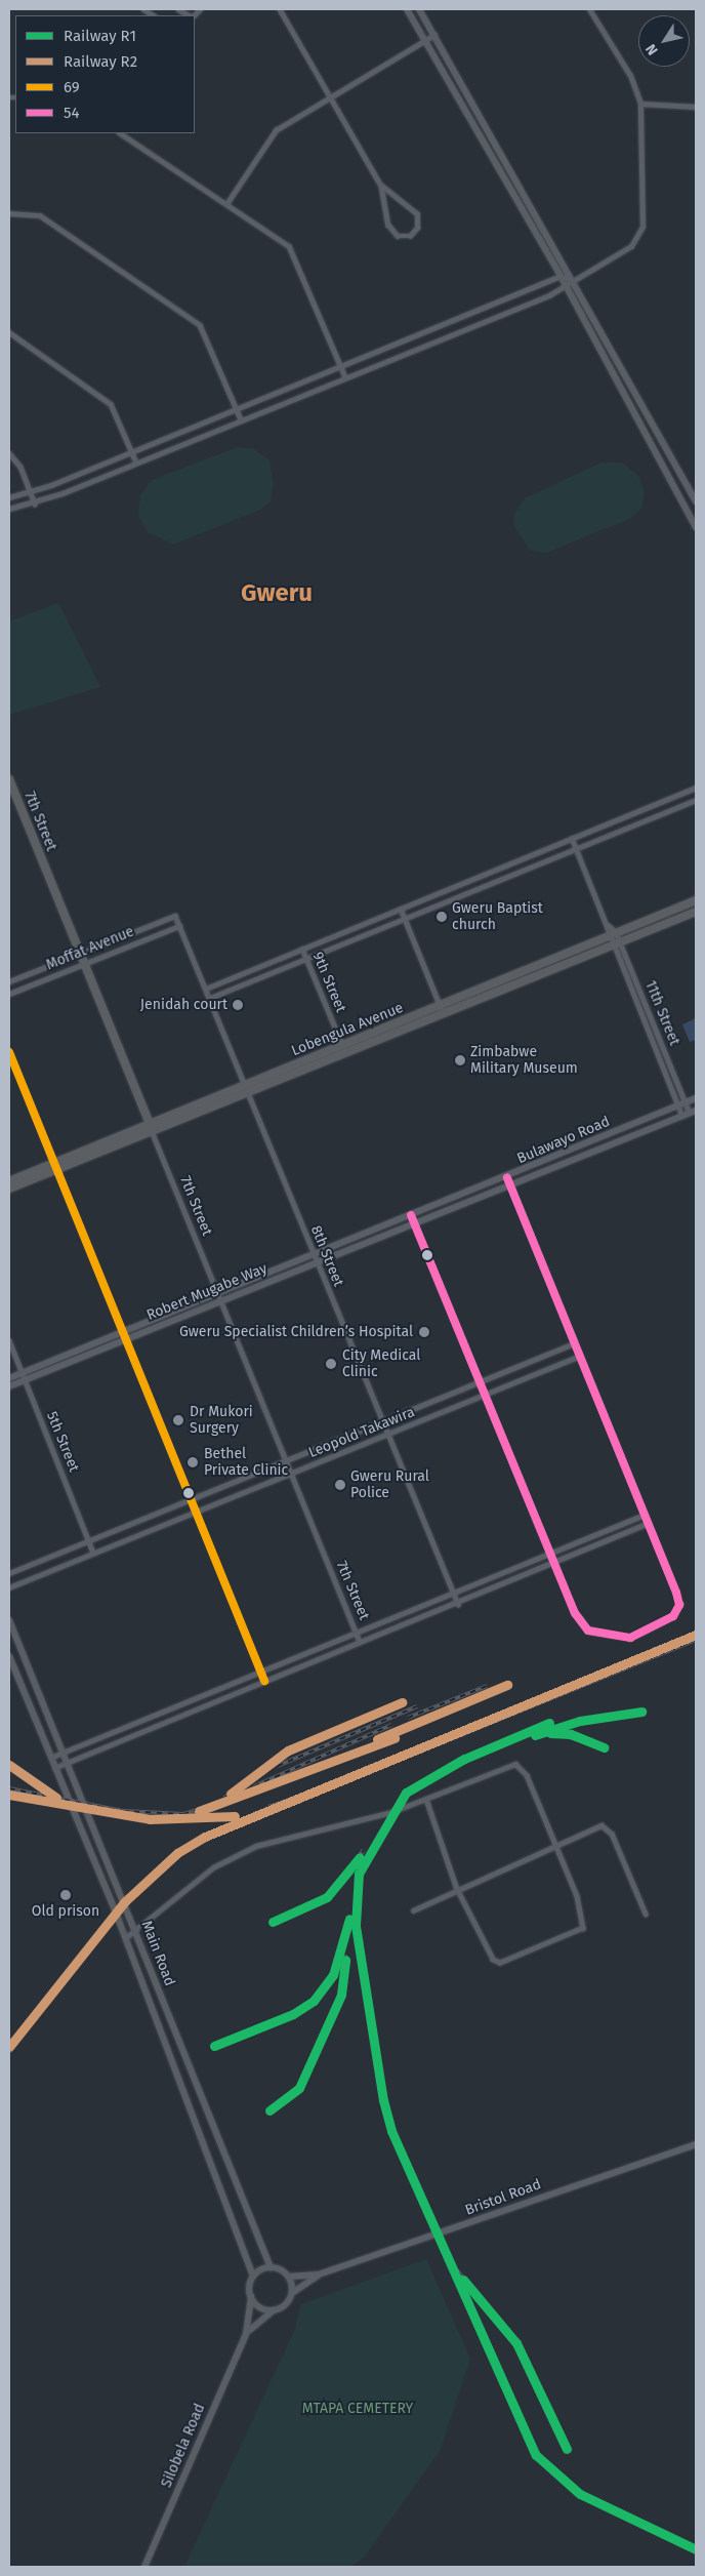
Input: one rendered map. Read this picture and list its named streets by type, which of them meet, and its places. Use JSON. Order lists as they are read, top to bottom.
{
  "streets": {
    "highway": ["7th Street", "Lobengula Avenue"],
    "main road": ["Main Road", "Silobela Road"],
    "street": [
      "Moffat Avenue",
      "9th Street",
      "11th Street",
      "Bulawayo Road",
      "8th Street",
      "Robert Mugabe Way",
      "Leopold Takawira",
      "5th Street",
      "Bristol Road"
    ]
  },
  "crossings": [
    ["7th Street", "Moffat Avenue"],
    ["7th Street", "Lobengula Avenue"],
    ["7th Street", "Robert Mugabe Way"],
    ["7th Street", "Leopold Takawira"],
    ["Moffat Avenue", "8th Street"],
    ["9th Street", "Lobengula Avenue"],
    ["11th Street", "Lobengula Avenue"],
    ["11th Street", "Bulawayo Road"],
    ["Lobengula Avenue", "8th Street"],
    ["Bulawayo Road", "Robert Mugabe Way"],
    ["8th Street", "Robert Mugabe Way"],
    ["8th Street", "Leopold Takawira"],
    ["Robert Mugabe Way", "5th Street"],
    ["Leopold Takawira", "5th Street"],
    ["Main Road", "Bristol Road"],
    ["Main Road", "Silobela Road"],
    ["Bristol Road", "Silobela Road"]
  ],
  "districts": ["Gweru"],
  "parks": ["MTAPA CEMETERY"],
  "places": [
    "Gweru Baptist church",
    "Jenidah court",
    "Zimbabwe Military Museum",
    "Gweru Specialist Children’s Hospital",
    "City Medical Clinic",
    "Dr Mukori Surgery",
    "Bethel Private Clinic",
    "Gweru Rural Police",
    "Old prison"
  ],
  "lines": [
    "transit line 69",
    "transit line 54",
    "rail line R2",
    "rail line R1"
  ],
  "legend": [
    "Railway R1",
    "Railway R2",
    "69",
    "54"
  ],
  "north": "bottom left"
}
